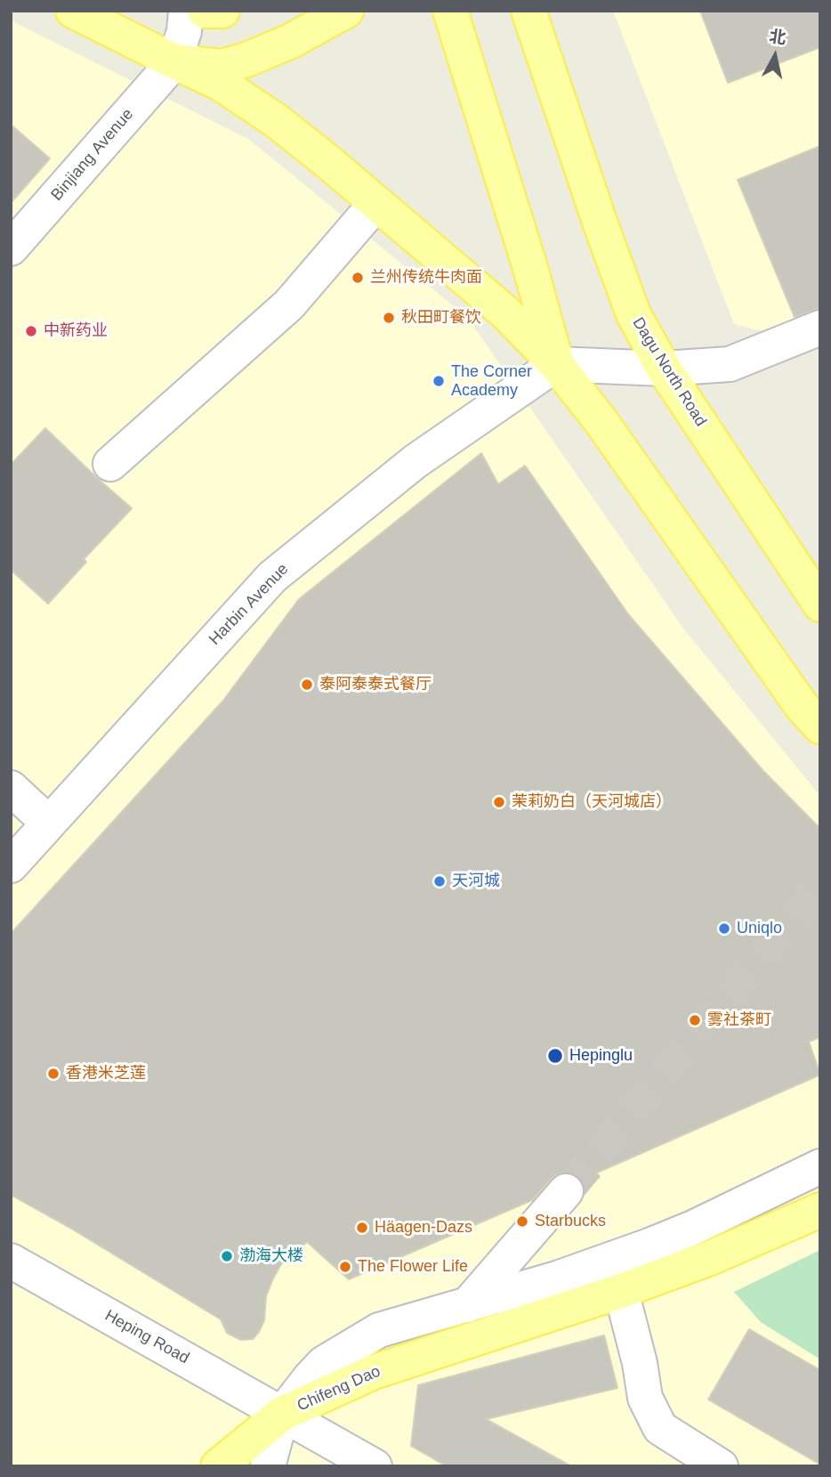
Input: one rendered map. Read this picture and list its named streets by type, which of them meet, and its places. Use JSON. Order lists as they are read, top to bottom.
{
  "streets": {
    "main road": ["Dagu North Road", "Chifeng Dao"],
    "street": ["Binjiang Avenue", "Harbin Avenue", "Heping Road"]
  },
  "crossings": [
    ["Heping Road", "Chifeng Dao"]
  ],
  "places": [
    "兰州传统牛肉面",
    "秋田町餐饮",
    "中新药业",
    "The Corner Academy",
    "泰阿泰泰式餐厅",
    "茉莉奶白（天河城店）",
    "天河城",
    "Uniqlo",
    "雾社茶町",
    "Hepinglu",
    "香港米芝莲",
    "Starbucks",
    "Häagen-Dazs",
    "渤海大楼",
    "The Flower Life"
  ],
  "north": "top"
}
